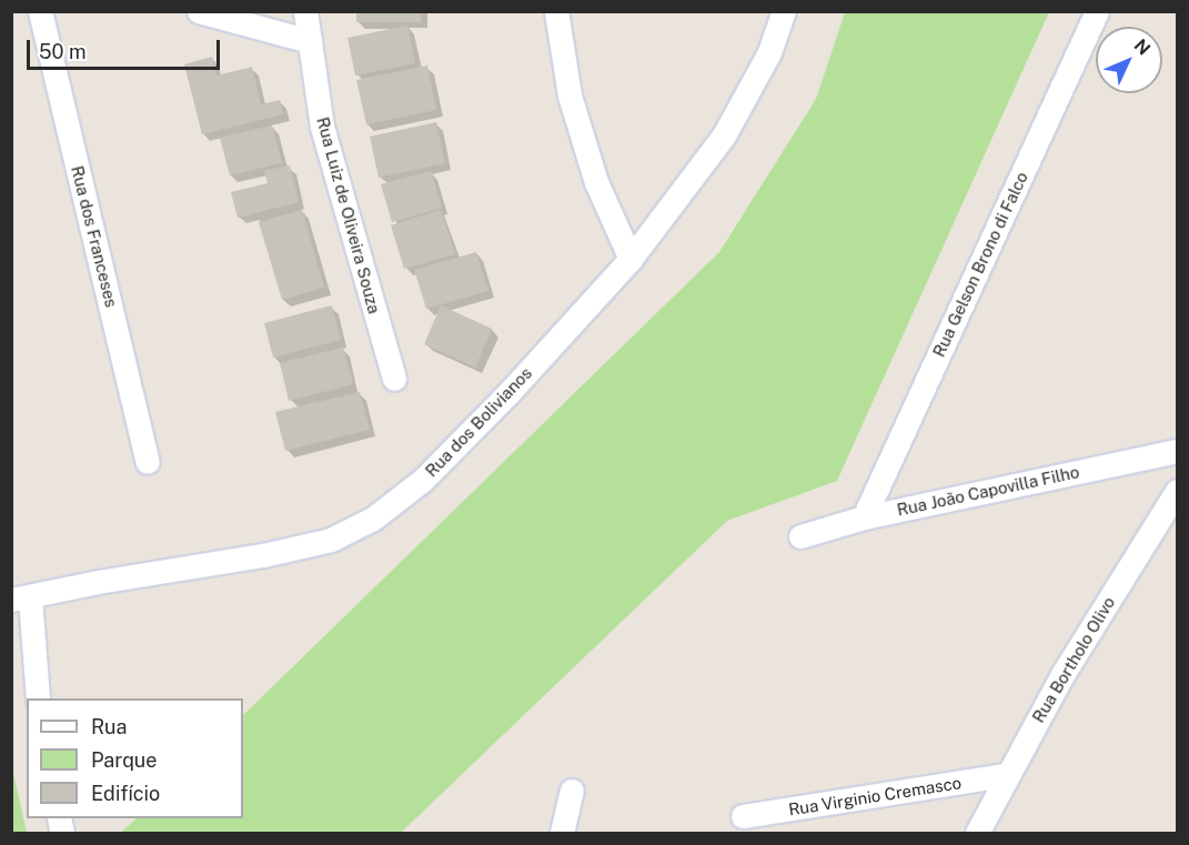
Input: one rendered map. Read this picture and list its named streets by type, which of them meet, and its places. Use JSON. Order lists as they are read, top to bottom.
{
  "streets": {
    "street": [
      "Rua Luiz de Oliveira Souza",
      "Rua dos Franceses",
      "Rua Gelson Brono di Falco",
      "Rua dos Bolivianos",
      "Rua João Capovilla Filho",
      "Rua Bortholo Olivo",
      "Rua Virginio Cremasco"
    ]
  },
  "crossings": [
    ["Rua Gelson Brono di Falco", "Rua João Capovilla Filho"],
    ["Rua Bortholo Olivo", "Rua Virginio Cremasco"]
  ],
  "legend": ["Rua", "Parque", "Edifício"],
  "scale_bar": "50 m",
  "north": "top right"
}
